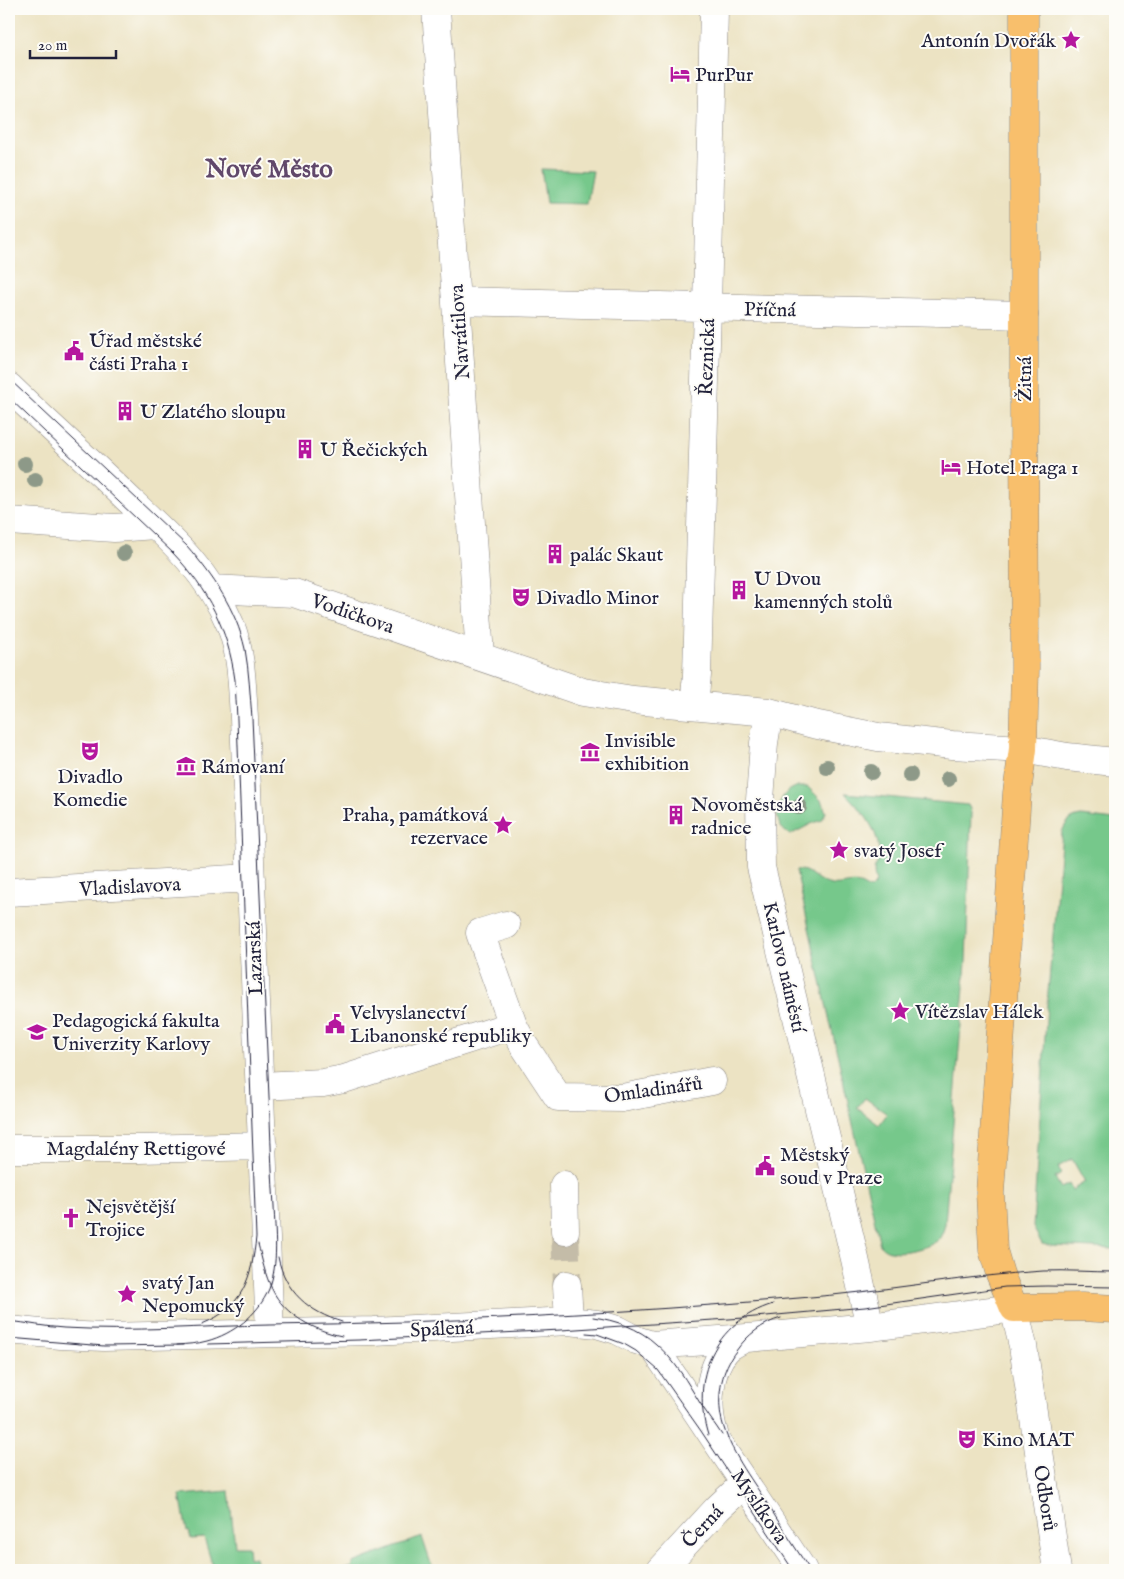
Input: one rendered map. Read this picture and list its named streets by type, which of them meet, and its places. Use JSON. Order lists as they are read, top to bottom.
{
  "streets": {
    "main road": ["Žitná"],
    "street": [
      "Příčná",
      "Navrátilova",
      "Řeznická",
      "Vodičkova",
      "Vladislavova",
      "Lazarská",
      "Karlovo náměstí",
      "Omladinářů",
      "Magdalény Rettigové",
      "Spálená",
      "Odborů",
      "Myslíkova",
      "Černá"
    ]
  },
  "crossings": [
    ["Příčná", "Navrátilova"],
    ["Příčná", "Řeznická"],
    ["Příčná", "Žitná"],
    ["Navrátilova", "Vodičkova"],
    ["Řeznická", "Vodičkova"],
    ["Vodičkova", "Lazarská"],
    ["Vodičkova", "Karlovo náměstí"],
    ["Vladislavova", "Lazarská"],
    ["Lazarská", "Magdalény Rettigové"],
    ["Lazarská", "Spálená"],
    ["Karlovo náměstí", "Spálená"],
    ["Spálená", "Myslíkova"],
    ["Myslíkova", "Černá"]
  ],
  "districts": ["Nové Město"],
  "places": {
    "place": [
      "Antonín Dvořák",
      "Praha, památková rezervace",
      "svatý Josef",
      "Vítězslav Hálek",
      "svatý Jan Nepomucký"
    ],
    "hotel": ["PurPur", "Hotel Praga 1"],
    "public building": ["Úřad městské části Praha 1", "Velvyslanectví Libanonské republiky", "Městský soud v Praze"],
    "building": [
      "U Zlatého sloupu",
      "U Řečických",
      "palác Skaut",
      "U Dvou kamenných stolů",
      "Novoměstská radnice"
    ],
    "theatre": ["Divadlo Minor", "Divadlo Komedie", "Kino MAT"],
    "museum": ["Invisible exhibition", "Rámovaní"],
    "school or university": ["Pedagogická fakulta Univerzity Karlovy"],
    "church": ["Nejsvětější Trojice"]
  },
  "scale_bar": "20 m"
}
